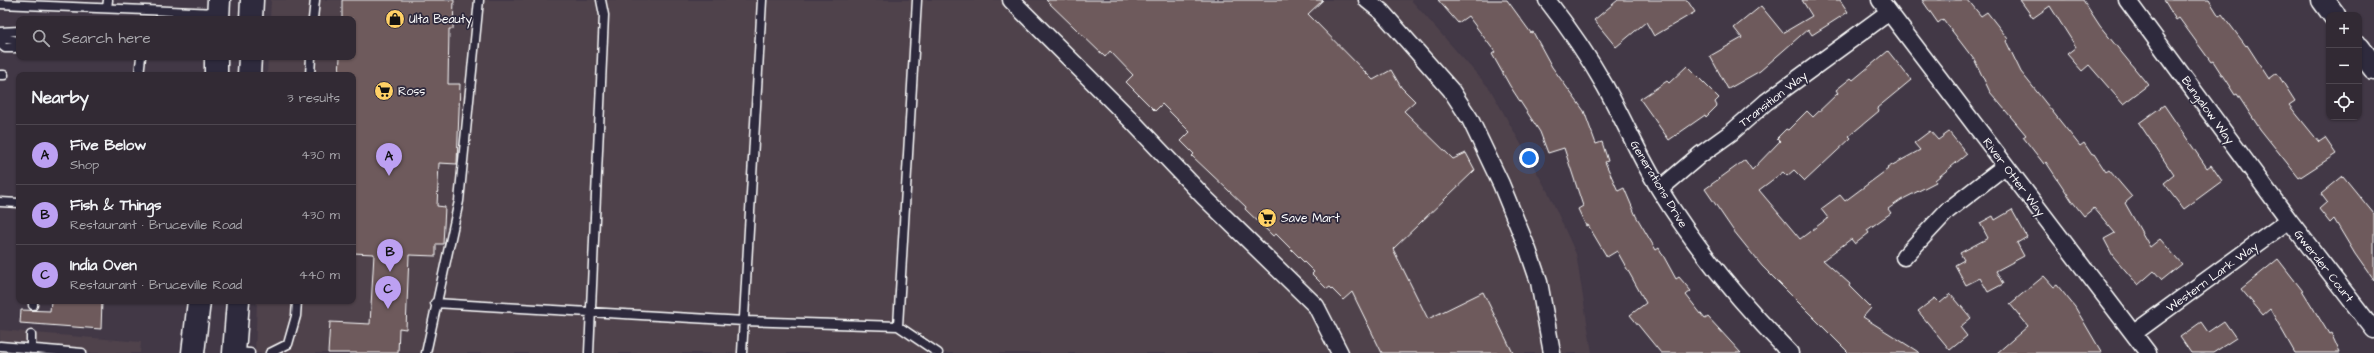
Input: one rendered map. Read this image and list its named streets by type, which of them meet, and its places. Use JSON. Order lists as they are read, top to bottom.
{
  "streets": {
    "street": [
      "Transition Way",
      "Bungalow Way",
      "River Otter Way",
      "Generations Drive",
      "Gwerder Court",
      "Western Lark Way"
    ]
  },
  "crossings": [
    ["Transition Way", "River Otter Way"],
    ["Transition Way", "Generations Drive"],
    ["Bungalow Way", "Gwerder Court"],
    ["Bungalow Way", "Western Lark Way"],
    ["River Otter Way", "Western Lark Way"],
    ["Gwerder Court", "Western Lark Way"]
  ],
  "places": {
    "shop": ["Ulta Beauty"],
    "supermarket": ["Ross", "Save Mart"]
  },
  "page": {
    "map_buttons": ["+", "−"],
    "search": "Search here",
    "heading": ["Nearby", "3 results"],
    "list": [
      {
        "mark": "A",
        "name": "Five Below",
        "note": "Shop",
        "value": "430 m"
      },
      {
        "mark": "B",
        "name": "Fish & Things",
        "note": "Restaurant · Bruceville Road",
        "value": "430 m"
      },
      {
        "mark": "C",
        "name": "India Oven",
        "note": "Restaurant · Bruceville Road",
        "value": "440 m"
      }
    ],
    "pins": ["A", "B", "C"]
  }
}
